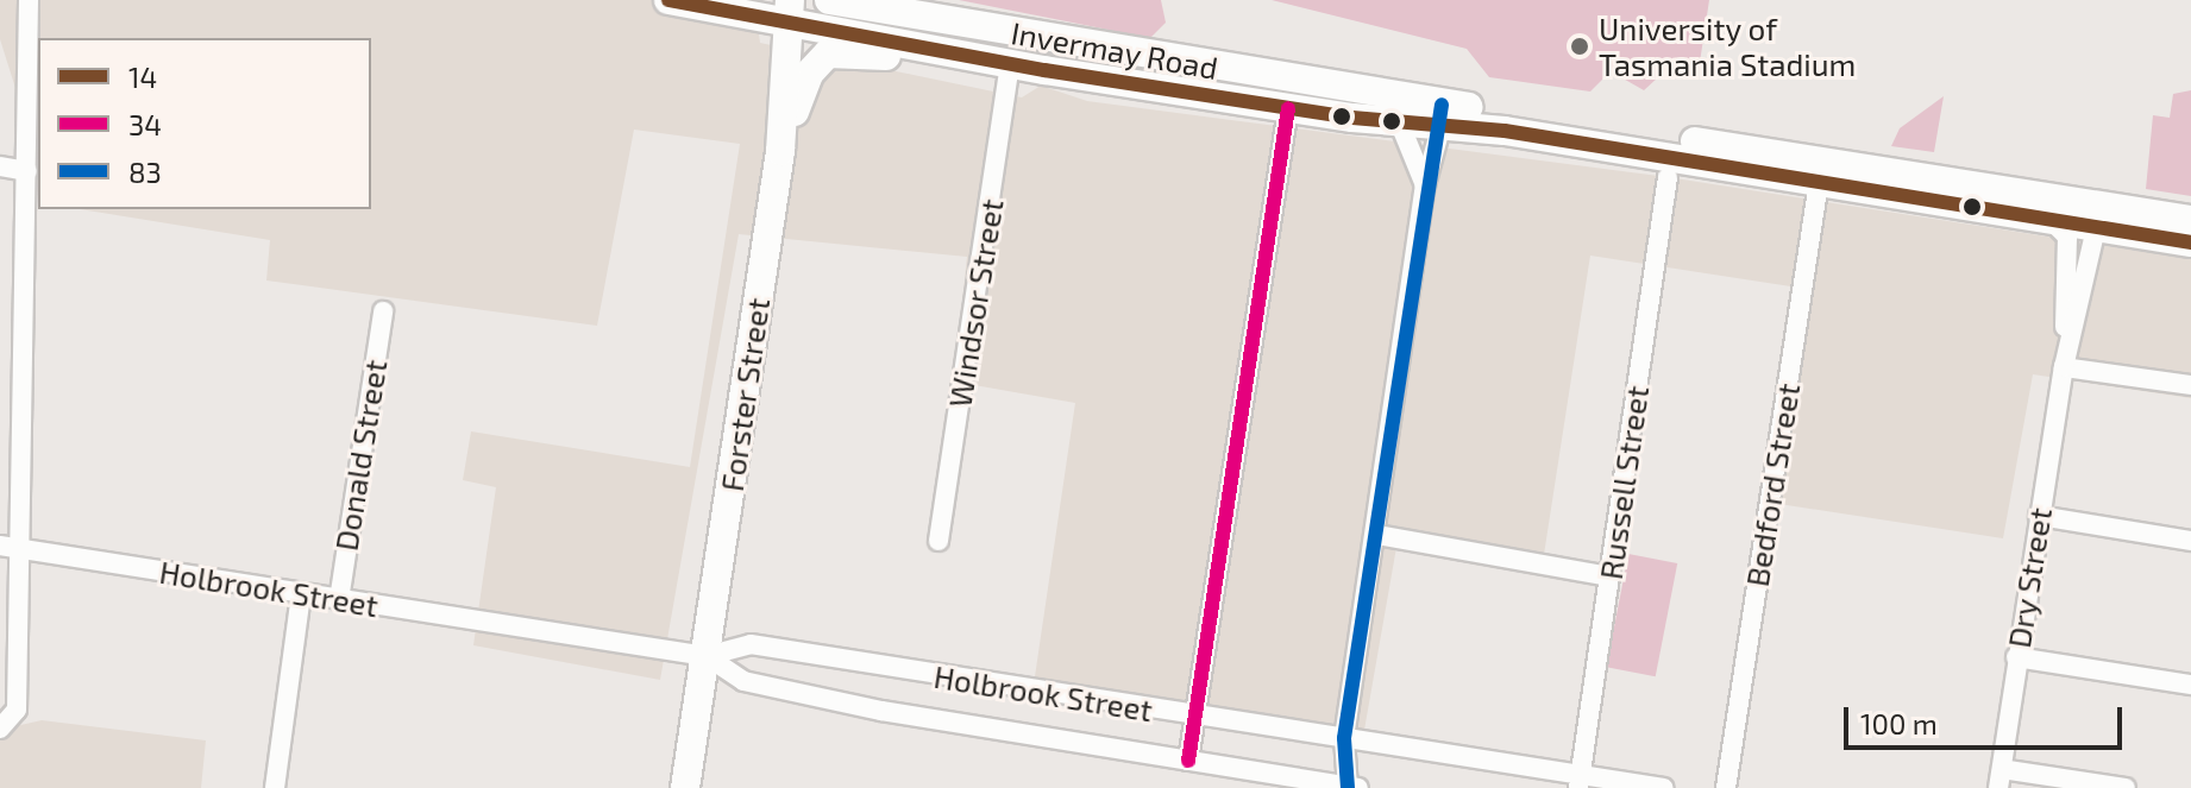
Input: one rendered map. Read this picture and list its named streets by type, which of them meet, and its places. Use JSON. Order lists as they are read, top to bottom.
{
  "streets": {
    "main road": ["Invermay Road", "Forster Street"],
    "street": [
      "Windsor Street",
      "Donald Street",
      "Russell Street",
      "Bedford Street",
      "Dry Street",
      "Holbrook Street"
    ]
  },
  "crossings": [
    ["Invermay Road", "Windsor Street"],
    ["Invermay Road", "Forster Street"],
    ["Invermay Road", "Bedford Street"],
    ["Invermay Road", "Dry Street"],
    ["Forster Street", "Holbrook Street"],
    ["Donald Street", "Holbrook Street"],
    ["Russell Street", "Holbrook Street"]
  ],
  "places": ["University of Tasmania Stadium"],
  "lines": ["transit line 14", "transit line 83", "transit line 34"],
  "legend": ["14", "34", "83"],
  "scale_bar": "100 m"
}
